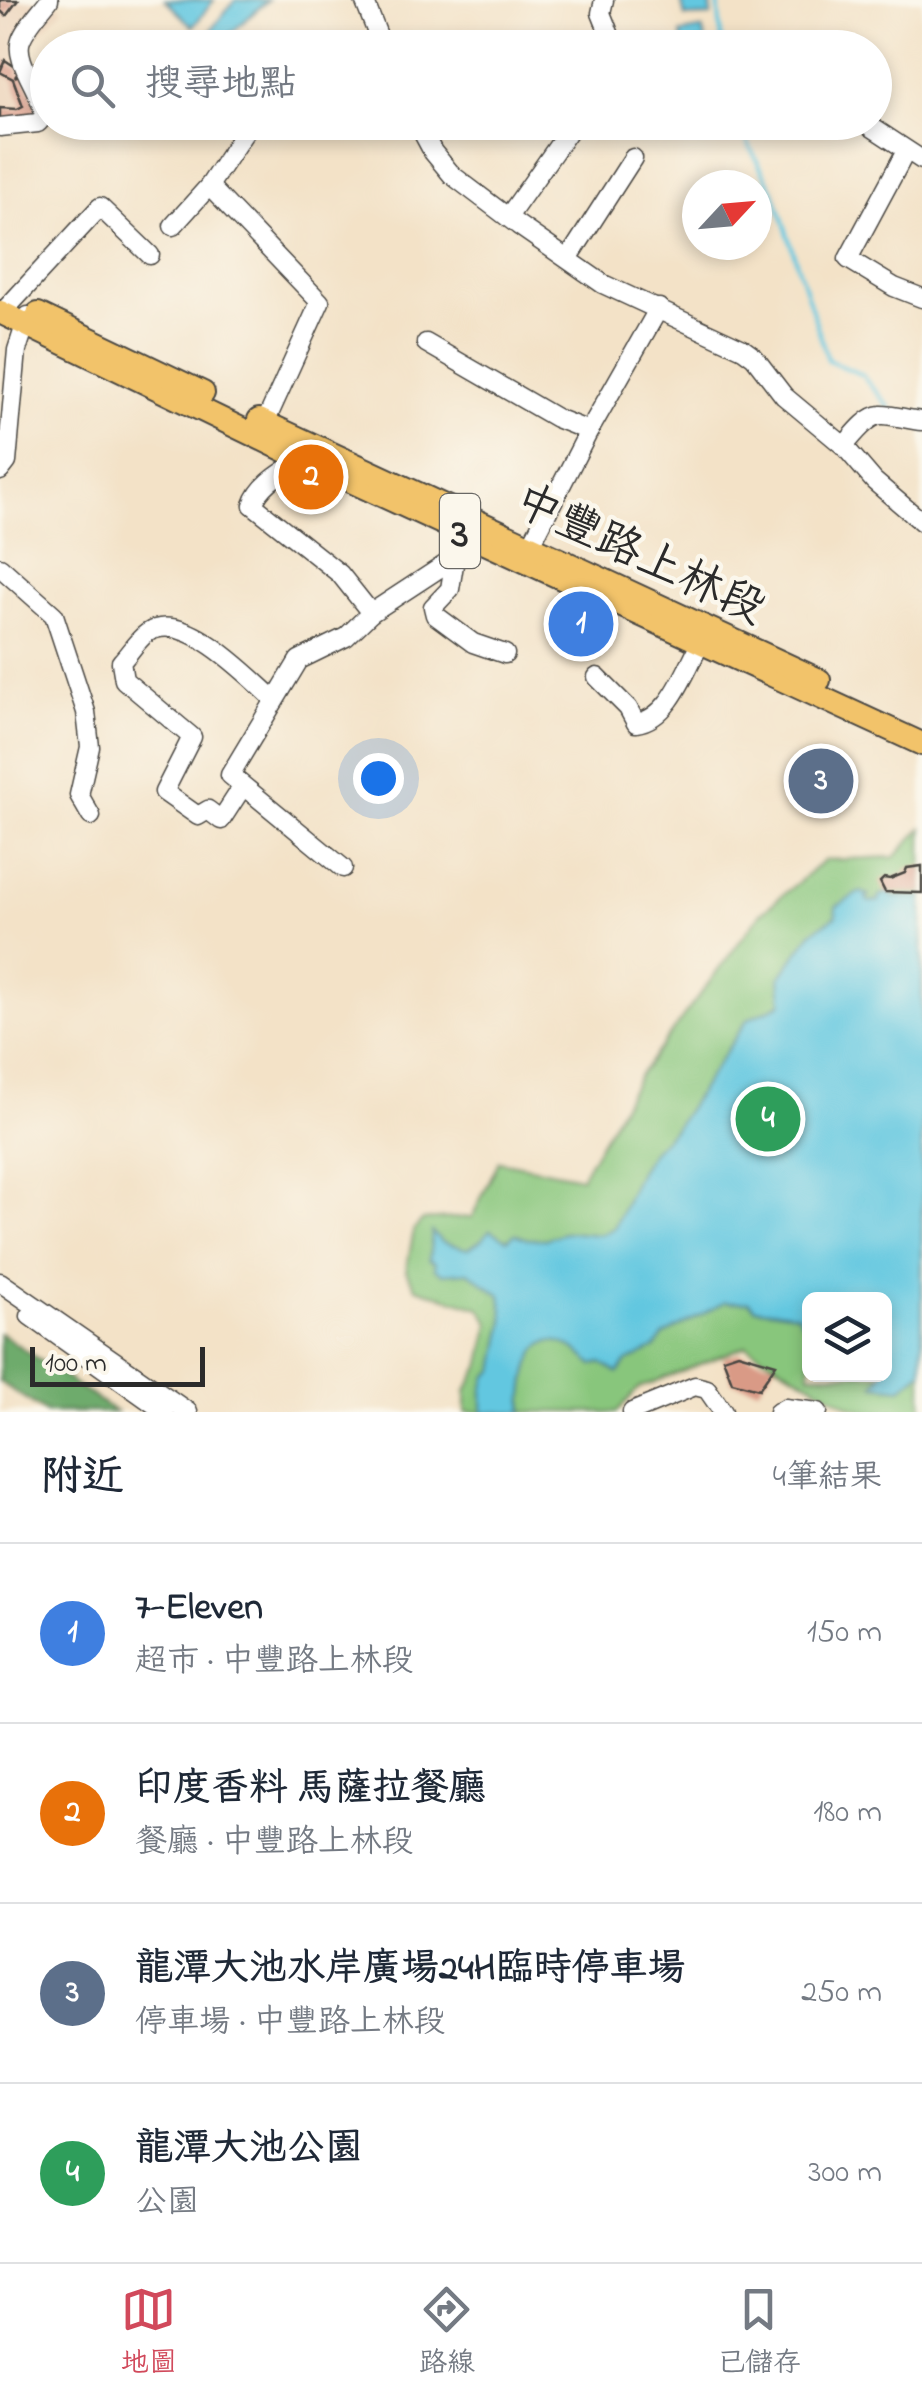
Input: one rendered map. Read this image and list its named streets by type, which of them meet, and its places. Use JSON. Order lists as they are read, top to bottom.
{
  "streets": {
    "main road": ["3", "中豐路上林段"]
  },
  "scale_bar": "100 m",
  "north": "top right",
  "page": {
    "search": "搜尋地點",
    "pins": [
      "2",
      "1",
      "3",
      "4"
    ],
    "scale": "100 m",
    "heading": ["附近", "4筆結果"],
    "list": [
      {
        "mark": "1",
        "name": "7-Eleven",
        "note": "超市 · 中豐路上林段",
        "value": "150 m"
      },
      {
        "mark": "2",
        "name": "印度香料 馬薩拉餐廳",
        "note": "餐廳 · 中豐路上林段",
        "value": "180 m"
      },
      {
        "mark": "3",
        "name": "龍潭大池水岸廣場24H臨時停車場",
        "note": "停車場 · 中豐路上林段",
        "value": "250 m"
      },
      {
        "mark": "4",
        "name": "龍潭大池公園",
        "note": "公園",
        "value": "300 m"
      }
    ],
    "nav": ["地圖", "路線", "已儲存"]
  }
}
